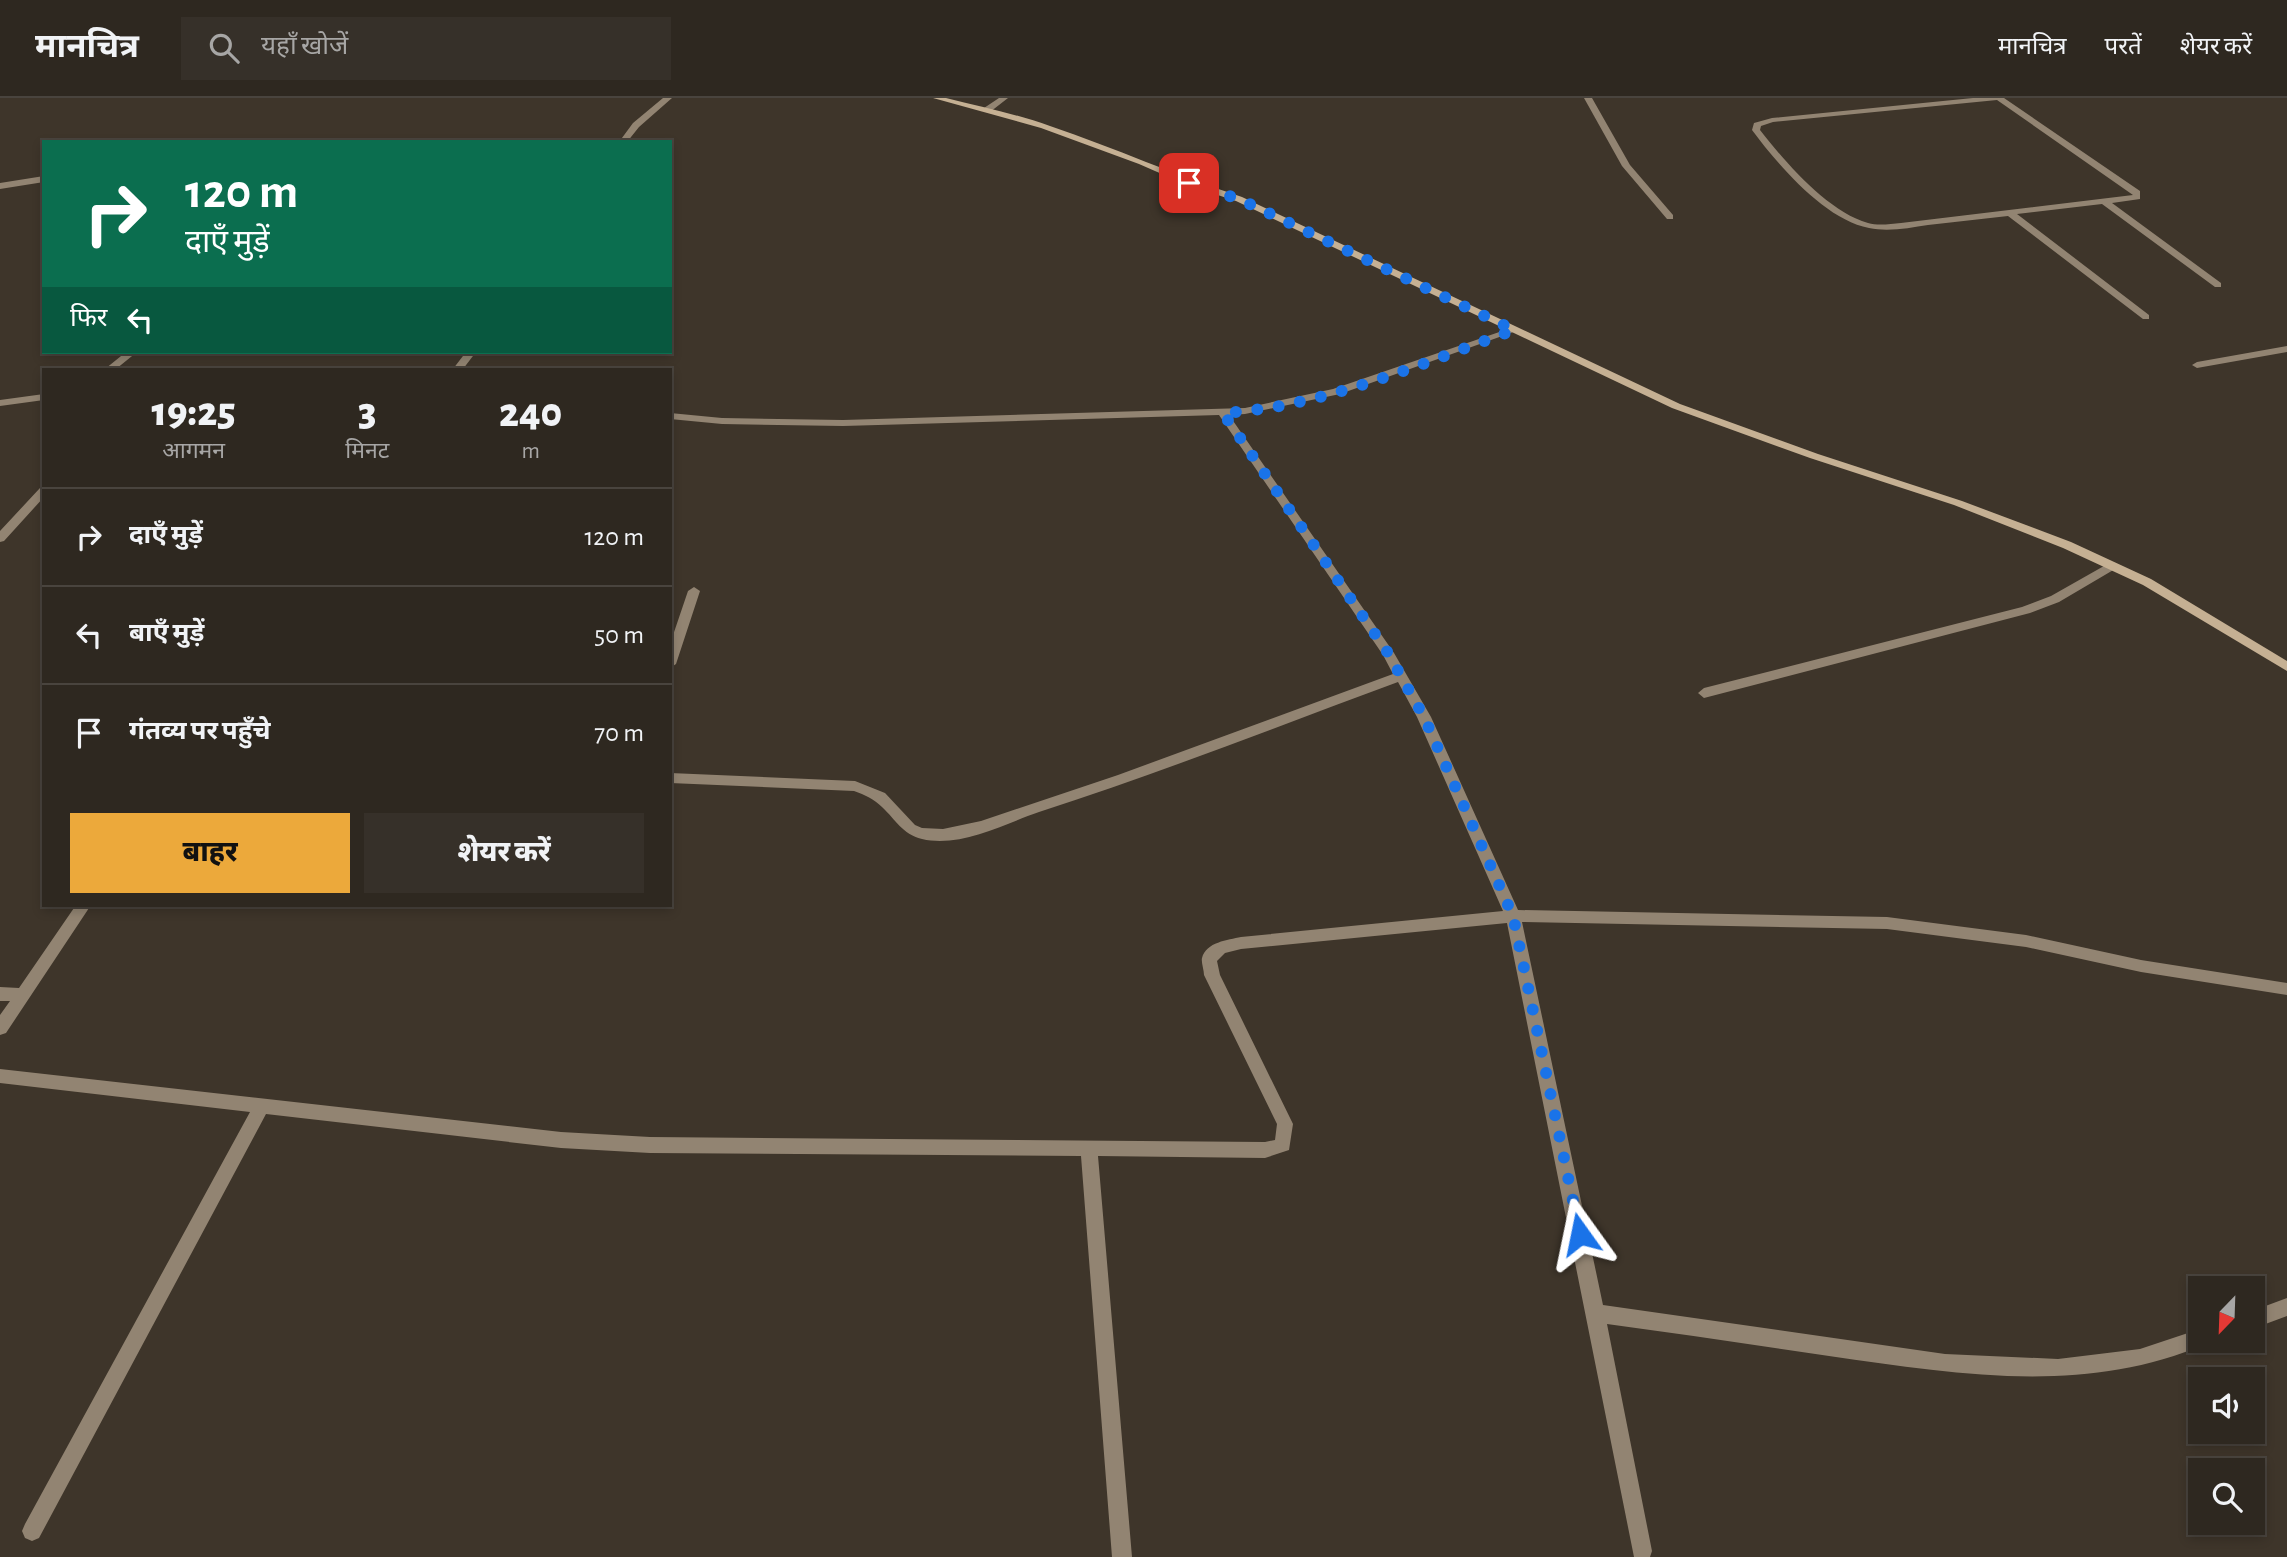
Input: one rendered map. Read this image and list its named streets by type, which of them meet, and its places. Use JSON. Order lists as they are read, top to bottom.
{
  "north": "bottom left",
  "page": {
    "header": "मानचित्र",
    "search": "यहाँ खोजें",
    "nav": ["मानचित्र", "परतें", "शेयर करें"],
    "turn": ["120 m", "दाएँ मुड़ें"],
    "then": "फिर",
    "eta": [
      "19:25",
      "आगमन",
      "3",
      "मिनट",
      "240",
      "m"
    ],
    "list": [
      {
        "name": "दाएँ मुड़ें",
        "value": "120 m"
      },
      {
        "name": "बाएँ मुड़ें",
        "value": "50 m"
      },
      {
        "name": "गंतव्य पर पहुँचे",
        "value": "70 m"
      }
    ],
    "buttons": ["बाहर", "शेयर करें"]
  }
}
